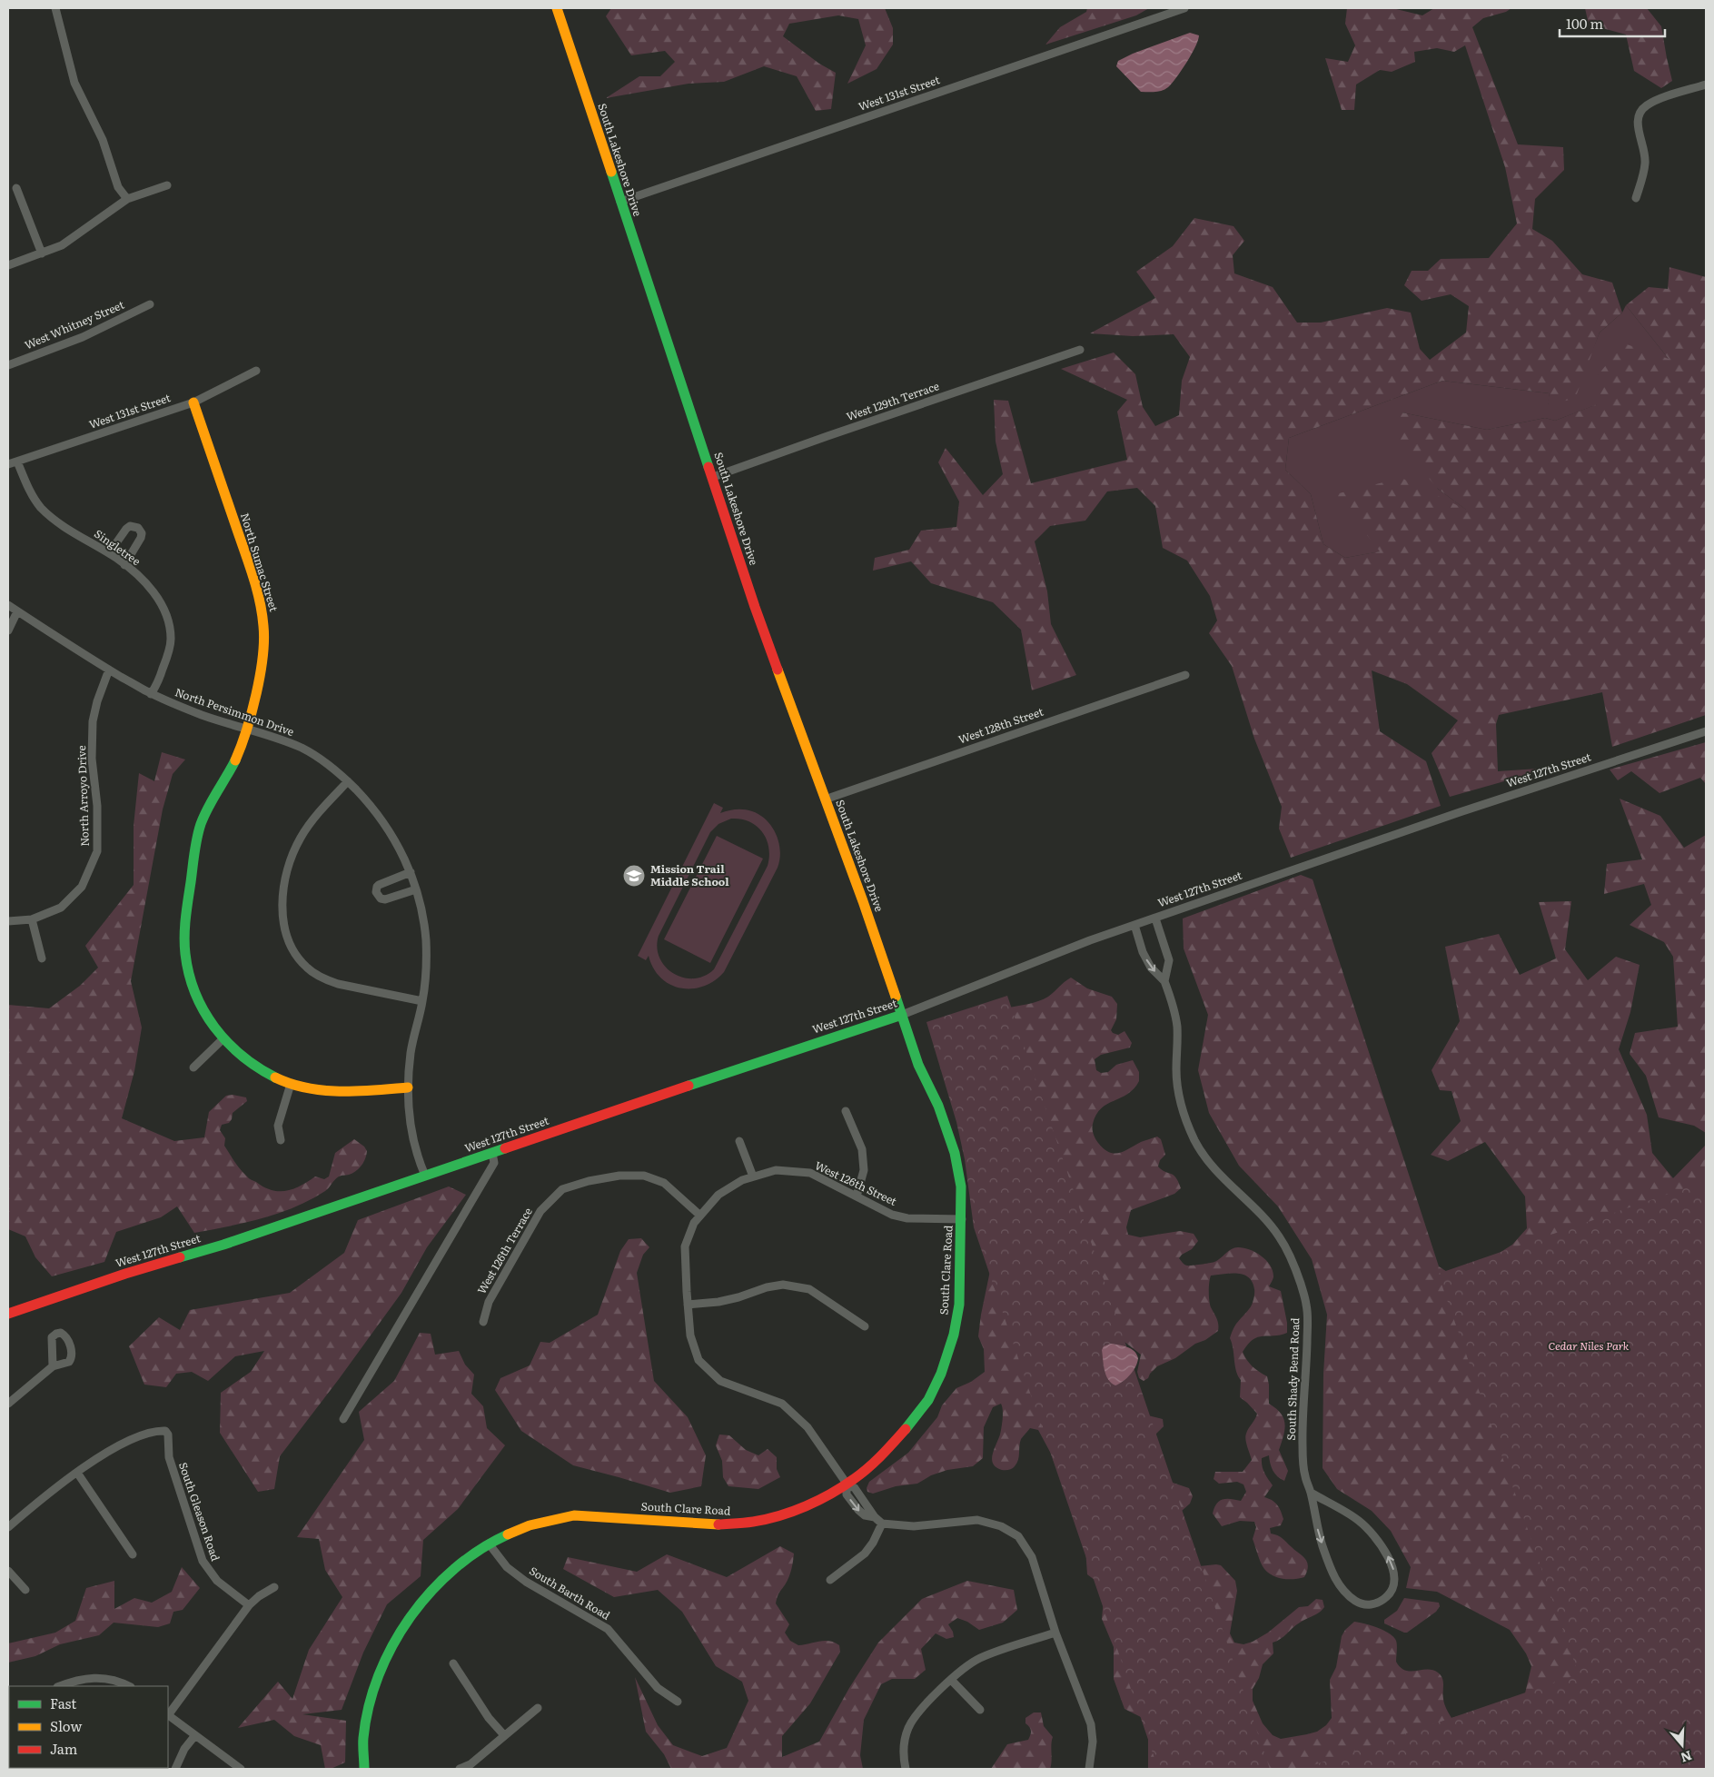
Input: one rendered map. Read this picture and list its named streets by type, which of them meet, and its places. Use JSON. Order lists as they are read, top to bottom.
{
  "streets": {
    "street": [
      "West 131st Street",
      "South Lakeshore Drive",
      "West Whitney Street",
      "West 129th Terrace",
      "Singletree",
      "North Sumac Street",
      "North Persimmon Drive",
      "West 128th Street",
      "West 127th Street",
      "North Arroyo Drive",
      "West 126th Street",
      "West 126th Terrace",
      "South Clare Road",
      "South Shady Bend Road",
      "South Gleason Road",
      "South Barth Road"
    ]
  },
  "crossings": [
    ["West 131st Street", "South Lakeshore Drive"],
    ["West 131st Street", "Singletree"],
    ["West 131st Street", "North Sumac Street"],
    ["South Lakeshore Drive", "West 129th Terrace"],
    ["South Lakeshore Drive", "West 128th Street"],
    ["South Lakeshore Drive", "West 127th Street"],
    ["South Lakeshore Drive", "South Clare Road"],
    ["Singletree", "North Persimmon Drive"],
    ["North Sumac Street", "North Persimmon Drive"],
    ["North Persimmon Drive", "West 127th Street"],
    ["North Persimmon Drive", "North Arroyo Drive"],
    ["West 127th Street", "South Clare Road"],
    ["West 126th Street", "West 126th Terrace"],
    ["West 126th Street", "South Clare Road"],
    ["South Clare Road", "South Barth Road"]
  ],
  "parks": ["Cedar Niles Park"],
  "places": {
    "school or university": ["Mission Trail Middle School"]
  },
  "legend": ["Fast", "Slow", "Jam"],
  "scale_bar": "100 m",
  "north": "bottom"
}
